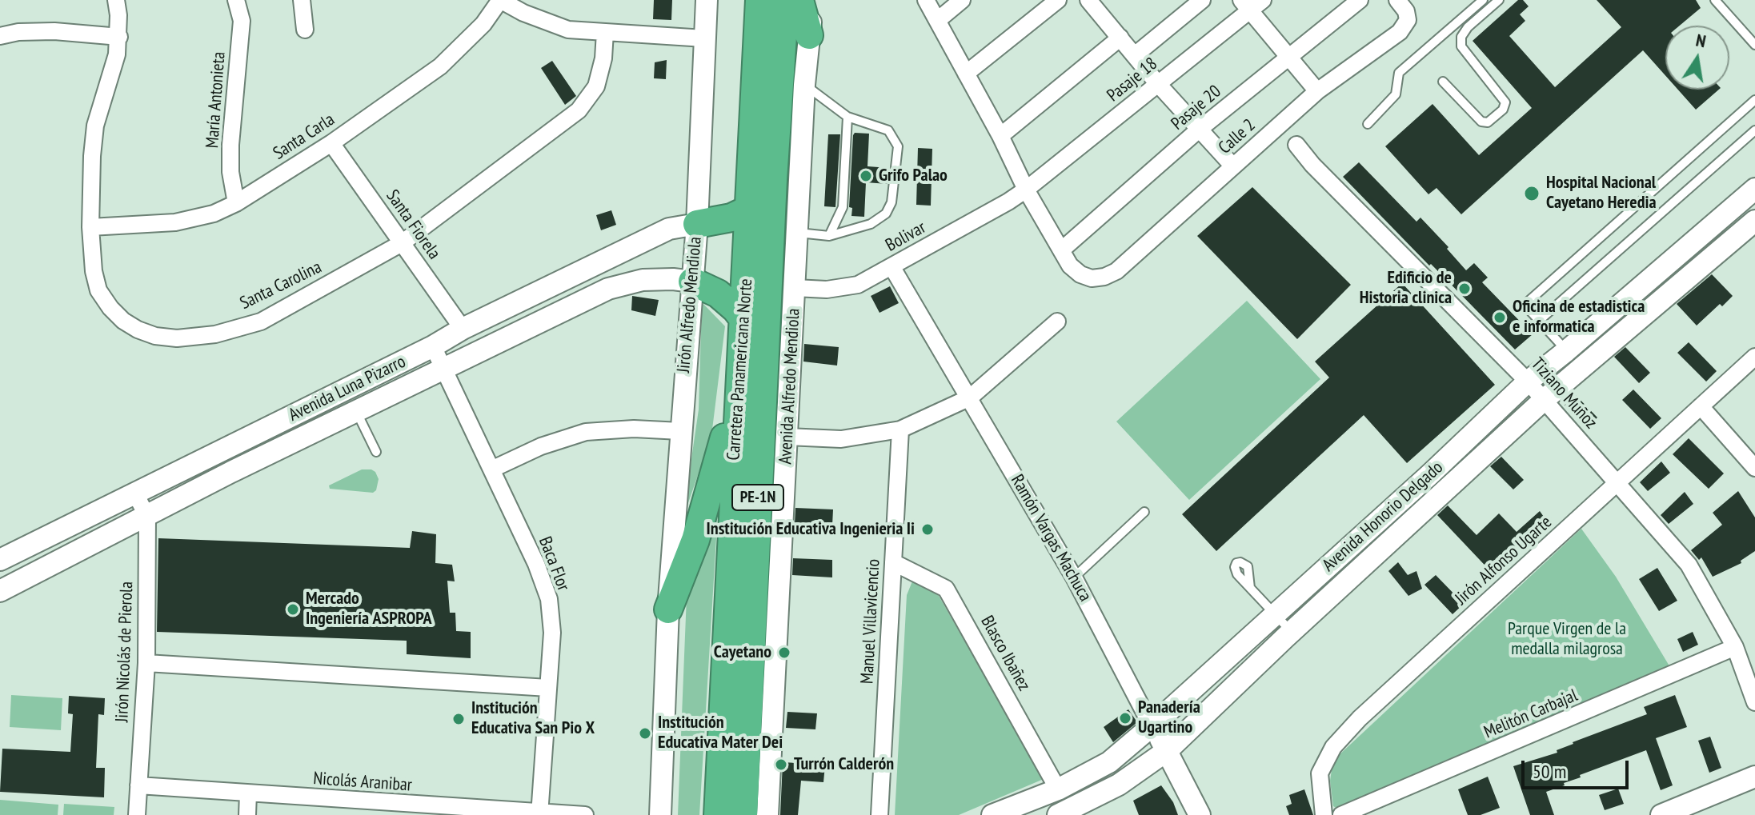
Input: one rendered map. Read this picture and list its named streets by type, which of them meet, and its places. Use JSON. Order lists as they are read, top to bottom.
{
  "streets": {
    "highway": ["Carretera Panamericana Norte", "PE-1N"],
    "street": [
      "Pasaje 18",
      "María Antonieta",
      "Pasaje 20",
      "Santa Carla",
      "Calle 2",
      "Santa Fiorela",
      "Bolivar",
      "Santa Carolina",
      "Jirón Alfredo Mendiola",
      "Avenida Alfredo Mendiola",
      "Avenida Luna Pizarro",
      "Tiziano Muñoz",
      "Avenida Honorio Delgado",
      "Ramón Vargas Machuca",
      "Jirón Alfonso Ugarte",
      "Baca Flor",
      "Manuel Villavicencio",
      "Jirón Nicolás de Pierola",
      "Blasco Ibañez",
      "Melitón Carbajal",
      "Nicolás Aranibar"
    ]
  },
  "crossings": [
    ["Pasaje 18", "Bolivar"],
    ["María Antonieta", "Santa Carla"],
    ["Pasaje 20", "Calle 2"],
    ["Santa Carla", "Santa Fiorela"],
    ["Santa Carla", "Santa Carolina"],
    ["Santa Fiorela", "Santa Carolina"],
    ["Santa Fiorela", "Avenida Luna Pizarro"],
    ["Bolivar", "Avenida Alfredo Mendiola"],
    ["Bolivar", "Ramón Vargas Machuca"],
    ["Jirón Alfredo Mendiola", "Avenida Luna Pizarro"],
    ["Avenida Luna Pizarro", "Baca Flor"],
    ["Avenida Luna Pizarro", "Jirón Nicolás de Pierola"],
    ["Tiziano Muñoz", "Avenida Honorio Delgado"],
    ["Tiziano Muñoz", "Jirón Alfonso Ugarte"],
    ["Tiziano Muñoz", "Melitón Carbajal"],
    ["Avenida Honorio Delgado", "Ramón Vargas Machuca"],
    ["Avenida Honorio Delgado", "Blasco Ibañez"],
    ["Baca Flor", "Nicolás Aranibar"],
    ["Manuel Villavicencio", "Blasco Ibañez"],
    ["Jirón Nicolás de Pierola", "Nicolás Aranibar"]
  ],
  "parks": ["Parque Virgen de la medalla milagrosa"],
  "places": [
    "Grifo Palao",
    "Hospital Nacional Cayetano Heredia",
    "Edificio de Historia clinica",
    "Oficina de estadistica e informatica",
    "Institución Educativa Ingenieria Ii",
    "Mercado Ingeniería ASPROPA",
    "Cayetano",
    "Panadería Ugartino",
    "Institución Educativa San Pio X",
    "Institución Educativa Mater Dei",
    "Turrón Calderón"
  ],
  "scale_bar": "50 m",
  "north": "top"
}
